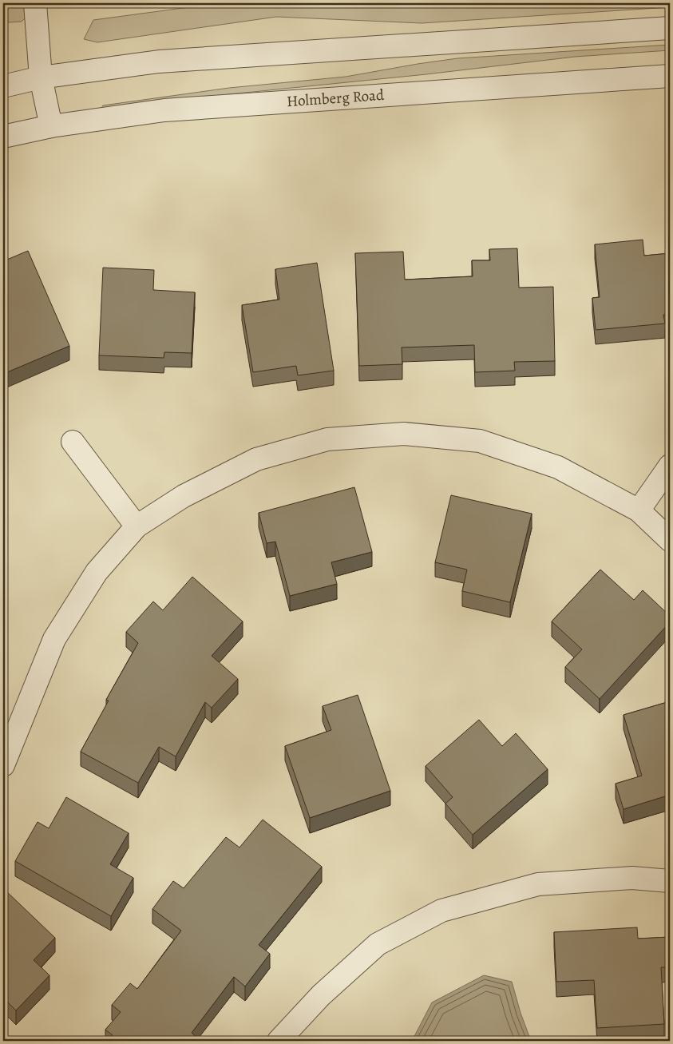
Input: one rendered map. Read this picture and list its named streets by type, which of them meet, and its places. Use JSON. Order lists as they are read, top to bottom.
{
  "streets": {
    "street": ["Holmberg Road"]
  }
}
